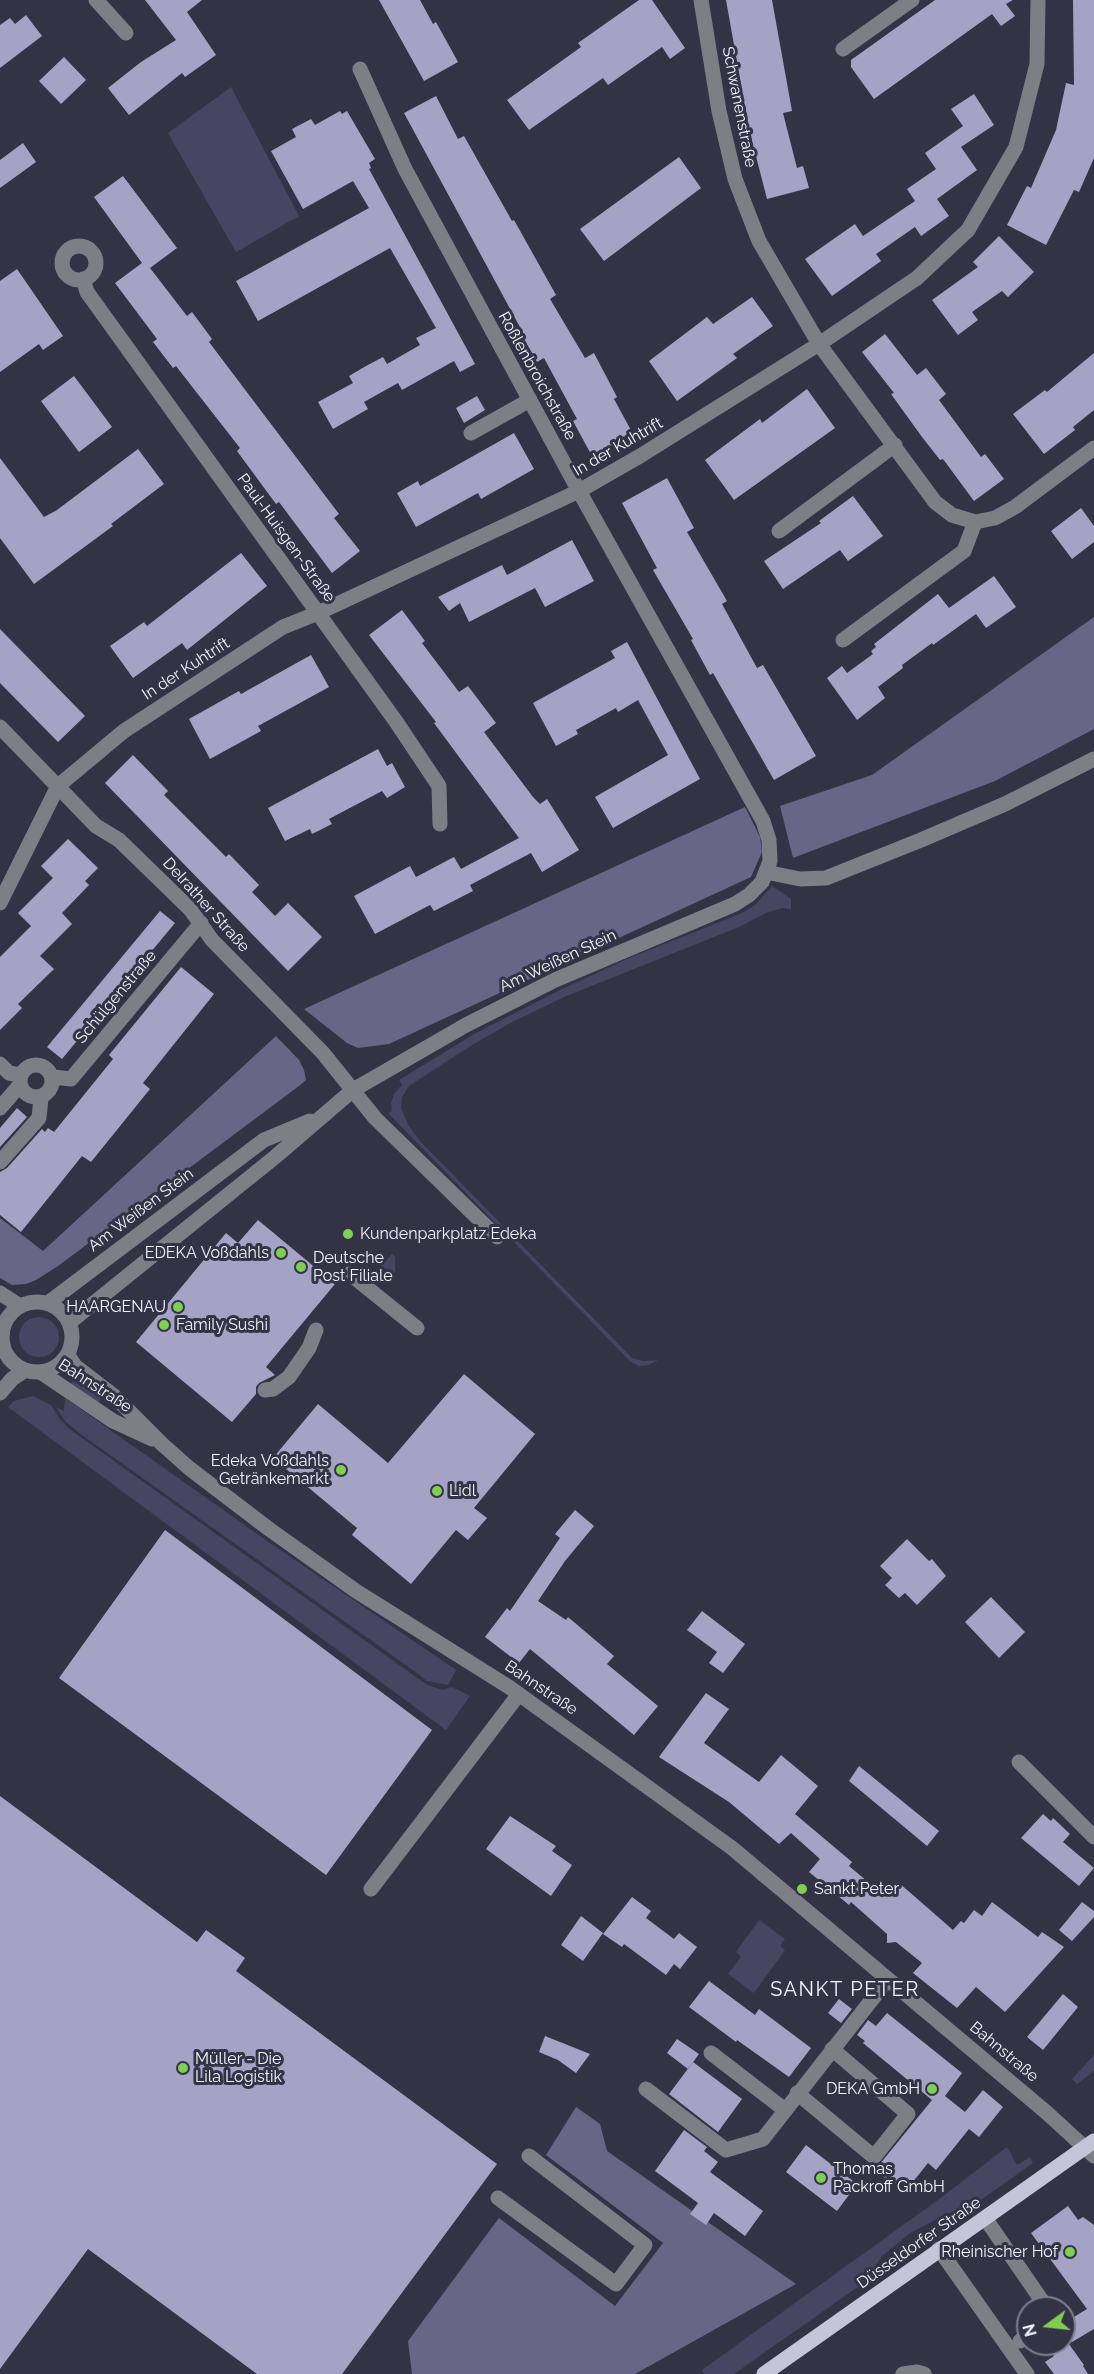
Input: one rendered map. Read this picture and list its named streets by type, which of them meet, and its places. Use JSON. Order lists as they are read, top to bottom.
{
  "streets": {
    "main road": ["Düsseldorfer Straße"],
    "street": [
      "Schwanenstraße",
      "Roßlenbroichstraße",
      "In der Kuhtrift",
      "Paul-Huisgen-Straße",
      "Delrather Straße",
      "Am Weißen Stein",
      "Schülgenstraße",
      "Bahnstraße"
    ]
  },
  "crossings": [
    ["Schwanenstraße", "In der Kuhtrift"],
    ["Roßlenbroichstraße", "In der Kuhtrift"],
    ["Roßlenbroichstraße", "Am Weißen Stein"],
    ["In der Kuhtrift", "Paul-Huisgen-Straße"],
    ["In der Kuhtrift", "Delrather Straße"],
    ["Delrather Straße", "Am Weißen Stein"],
    ["Delrather Straße", "Schülgenstraße"],
    ["Am Weißen Stein", "Bahnstraße"],
    ["Bahnstraße", "Düsseldorfer Straße"]
  ],
  "districts": ["SANKT PETER"],
  "places": [
    "Kundenparkplatz Edeka",
    "EDEKA Voßdahls",
    "Deutsche Post Filiale",
    "HAARGENAU",
    "Family Sushi",
    "Edeka Voßdahls Getränkemarkt",
    "Lidl",
    "Sankt Peter",
    "Müller - Die Lila Logistik",
    "DEKA GmbH",
    "Thomas Packroff GmbH",
    "Rheinischer Hof"
  ],
  "north": "left"
}
